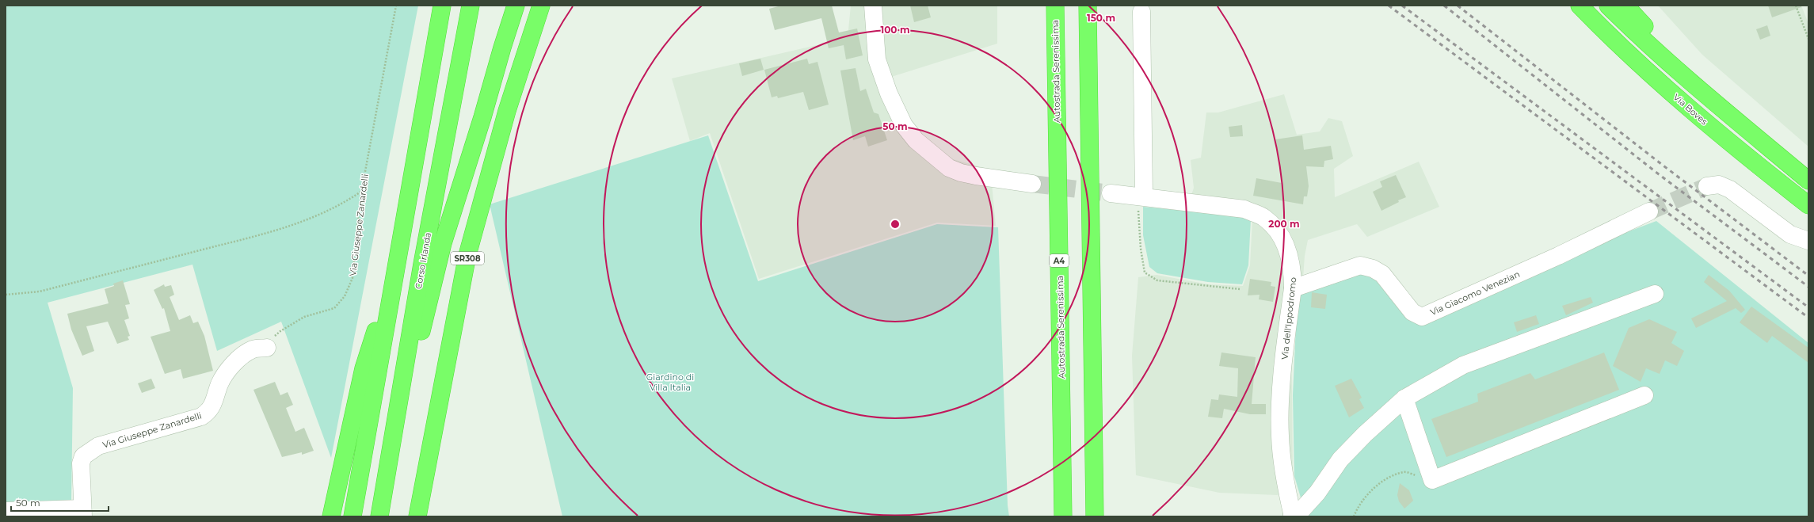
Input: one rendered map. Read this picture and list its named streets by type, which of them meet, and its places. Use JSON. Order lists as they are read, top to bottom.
{
  "streets": {
    "highway": [
      "Autostrada Serenissima",
      "Via Boves",
      "SR308",
      "Corso Irlanda",
      "A4"
    ],
    "street": ["Via Giuseppe Zanardelli", "Via Giacomo Venezian", "Via dell'Ippodromo"]
  },
  "crossings": [
    ["Via Giacomo Venezian", "Via dell'Ippodromo"]
  ],
  "parks": ["Giardino di Villa Italia"],
  "scale_bar": "50 m",
  "rings": [
    "150 m",
    "100 m",
    "50 m",
    "200 m"
  ]
}
